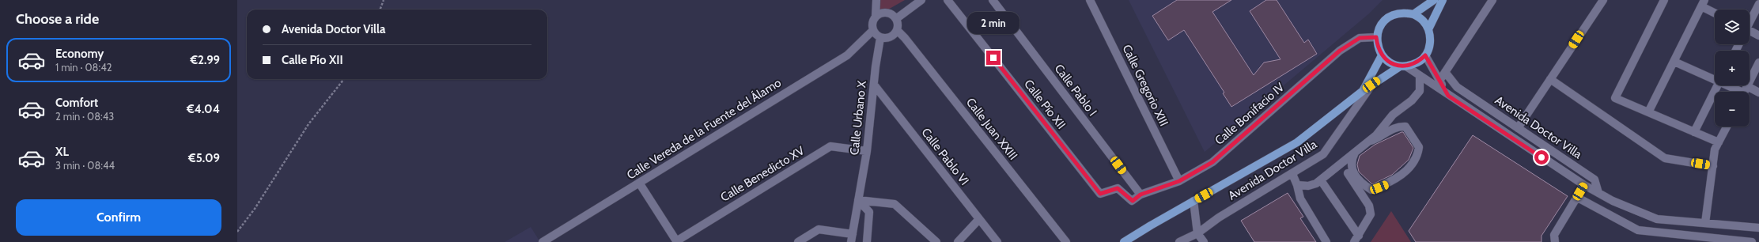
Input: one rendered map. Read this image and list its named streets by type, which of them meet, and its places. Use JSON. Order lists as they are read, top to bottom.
{
  "streets": {
    "street": [
      "Calle Gregorio XIII",
      "Calle Pablo I",
      "Calle Pío XII",
      "Calle Bonifacio IV",
      "Calle Urbano X",
      "Avenida Doctor Villa",
      "Calle Vereda de la Fuente del Álamo",
      "Calle Juan XXIII",
      "Calle Pablo VI",
      "Calle Benedicto XV"
    ]
  },
  "crossings": [
    ["Calle Gregorio XIII", "Calle Bonifacio IV"],
    ["Calle Pablo I", "Calle Bonifacio IV"],
    ["Calle Pío XII", "Calle Bonifacio IV"],
    ["Calle Bonifacio IV", "Avenida Doctor Villa"],
    ["Calle Urbano X", "Calle Vereda de la Fuente del Álamo"],
    ["Calle Urbano X", "Calle Juan XXIII"],
    ["Calle Urbano X", "Calle Pablo VI"],
    ["Calle Urbano X", "Calle Benedicto XV"],
    ["Calle Vereda de la Fuente del Álamo", "Calle Juan XXIII"]
  ],
  "page": {
    "heading": "Choose a ride",
    "map_buttons": ["+", "−"],
    "banner": ["Avenida Doctor Villa", "Calle Pío XII"],
    "bubble": "2 min",
    "list": [
      {
        "name": "Economy",
        "note": "1 min · 08:42",
        "value": "€2.99"
      },
      {
        "name": "Comfort",
        "note": "2 min · 08:43",
        "value": "€4.04"
      },
      {
        "name": "XL",
        "note": "3 min · 08:44",
        "value": "€5.09"
      }
    ],
    "buttons": "Confirm"
  }
}
